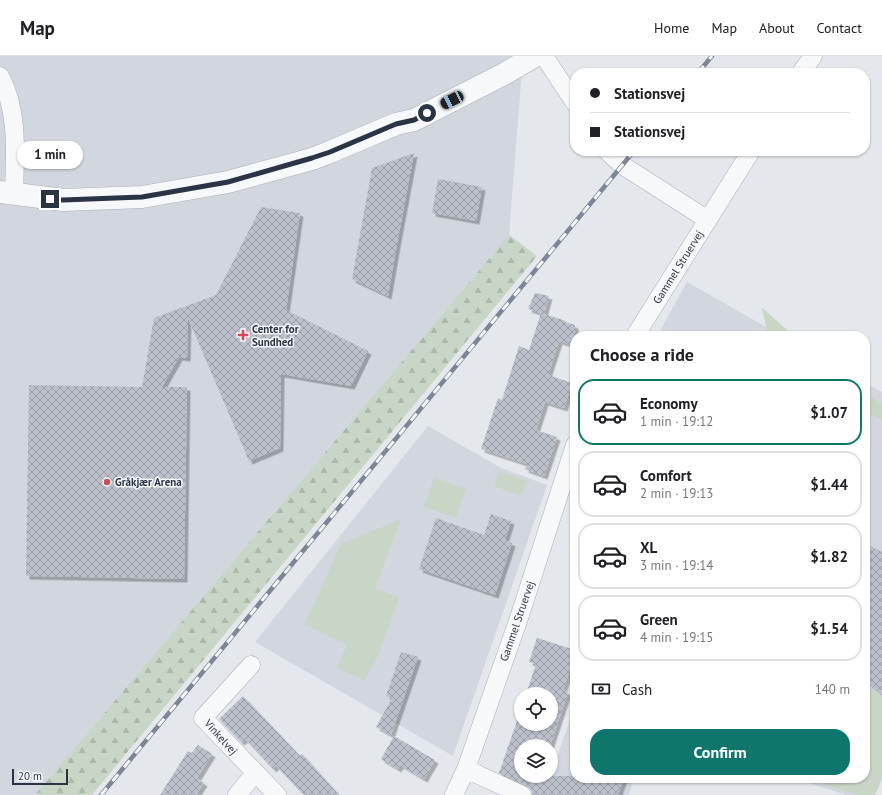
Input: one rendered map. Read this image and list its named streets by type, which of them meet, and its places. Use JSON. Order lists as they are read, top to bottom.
{
  "streets": {
    "street": ["Gammel Struervej", "Vinkelvej"]
  },
  "places": {
    "health": ["Center for Sundhed"],
    "other": ["Gråkjær Arena"]
  },
  "scale_bar": "20 m",
  "page": {
    "header": "Map",
    "nav": [
      "Home",
      "Map",
      "About",
      "Contact"
    ],
    "banner": ["Stationsvej", "Stationsvej"],
    "bubble": "1 min",
    "heading": "Choose a ride",
    "list": [
      {
        "name": "Economy",
        "note": "1 min · 19:12",
        "value": "$1.07"
      },
      {
        "name": "Comfort",
        "note": "2 min · 19:13",
        "value": "$1.44"
      },
      {
        "name": "XL",
        "note": "3 min · 19:14",
        "value": "$1.82"
      },
      {
        "name": "Green",
        "note": "4 min · 19:15",
        "value": "$1.54"
      }
    ],
    "pay": ["Cash", "140 m"],
    "buttons": "Confirm",
    "scale": "20 m"
  }
}
